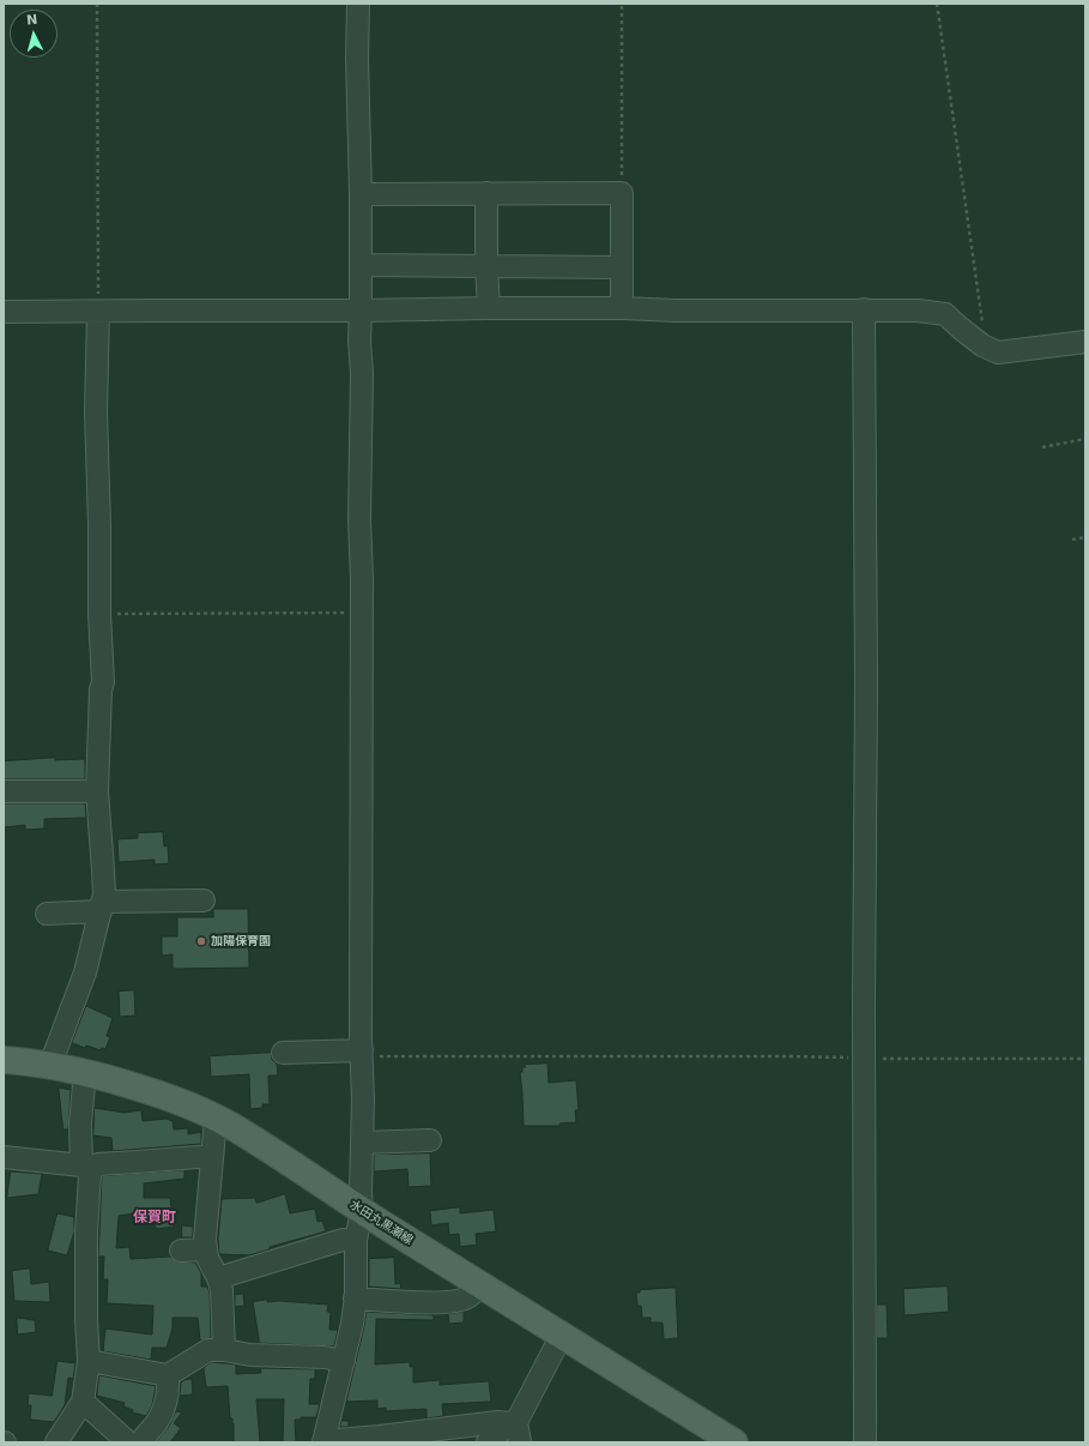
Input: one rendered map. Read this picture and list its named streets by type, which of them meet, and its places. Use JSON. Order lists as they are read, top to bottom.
{
  "streets": {
    "main road": ["水田丸黒瀬線"]
  },
  "districts": ["保賀町"],
  "places": ["加陽保育園"],
  "north": "top"
}
